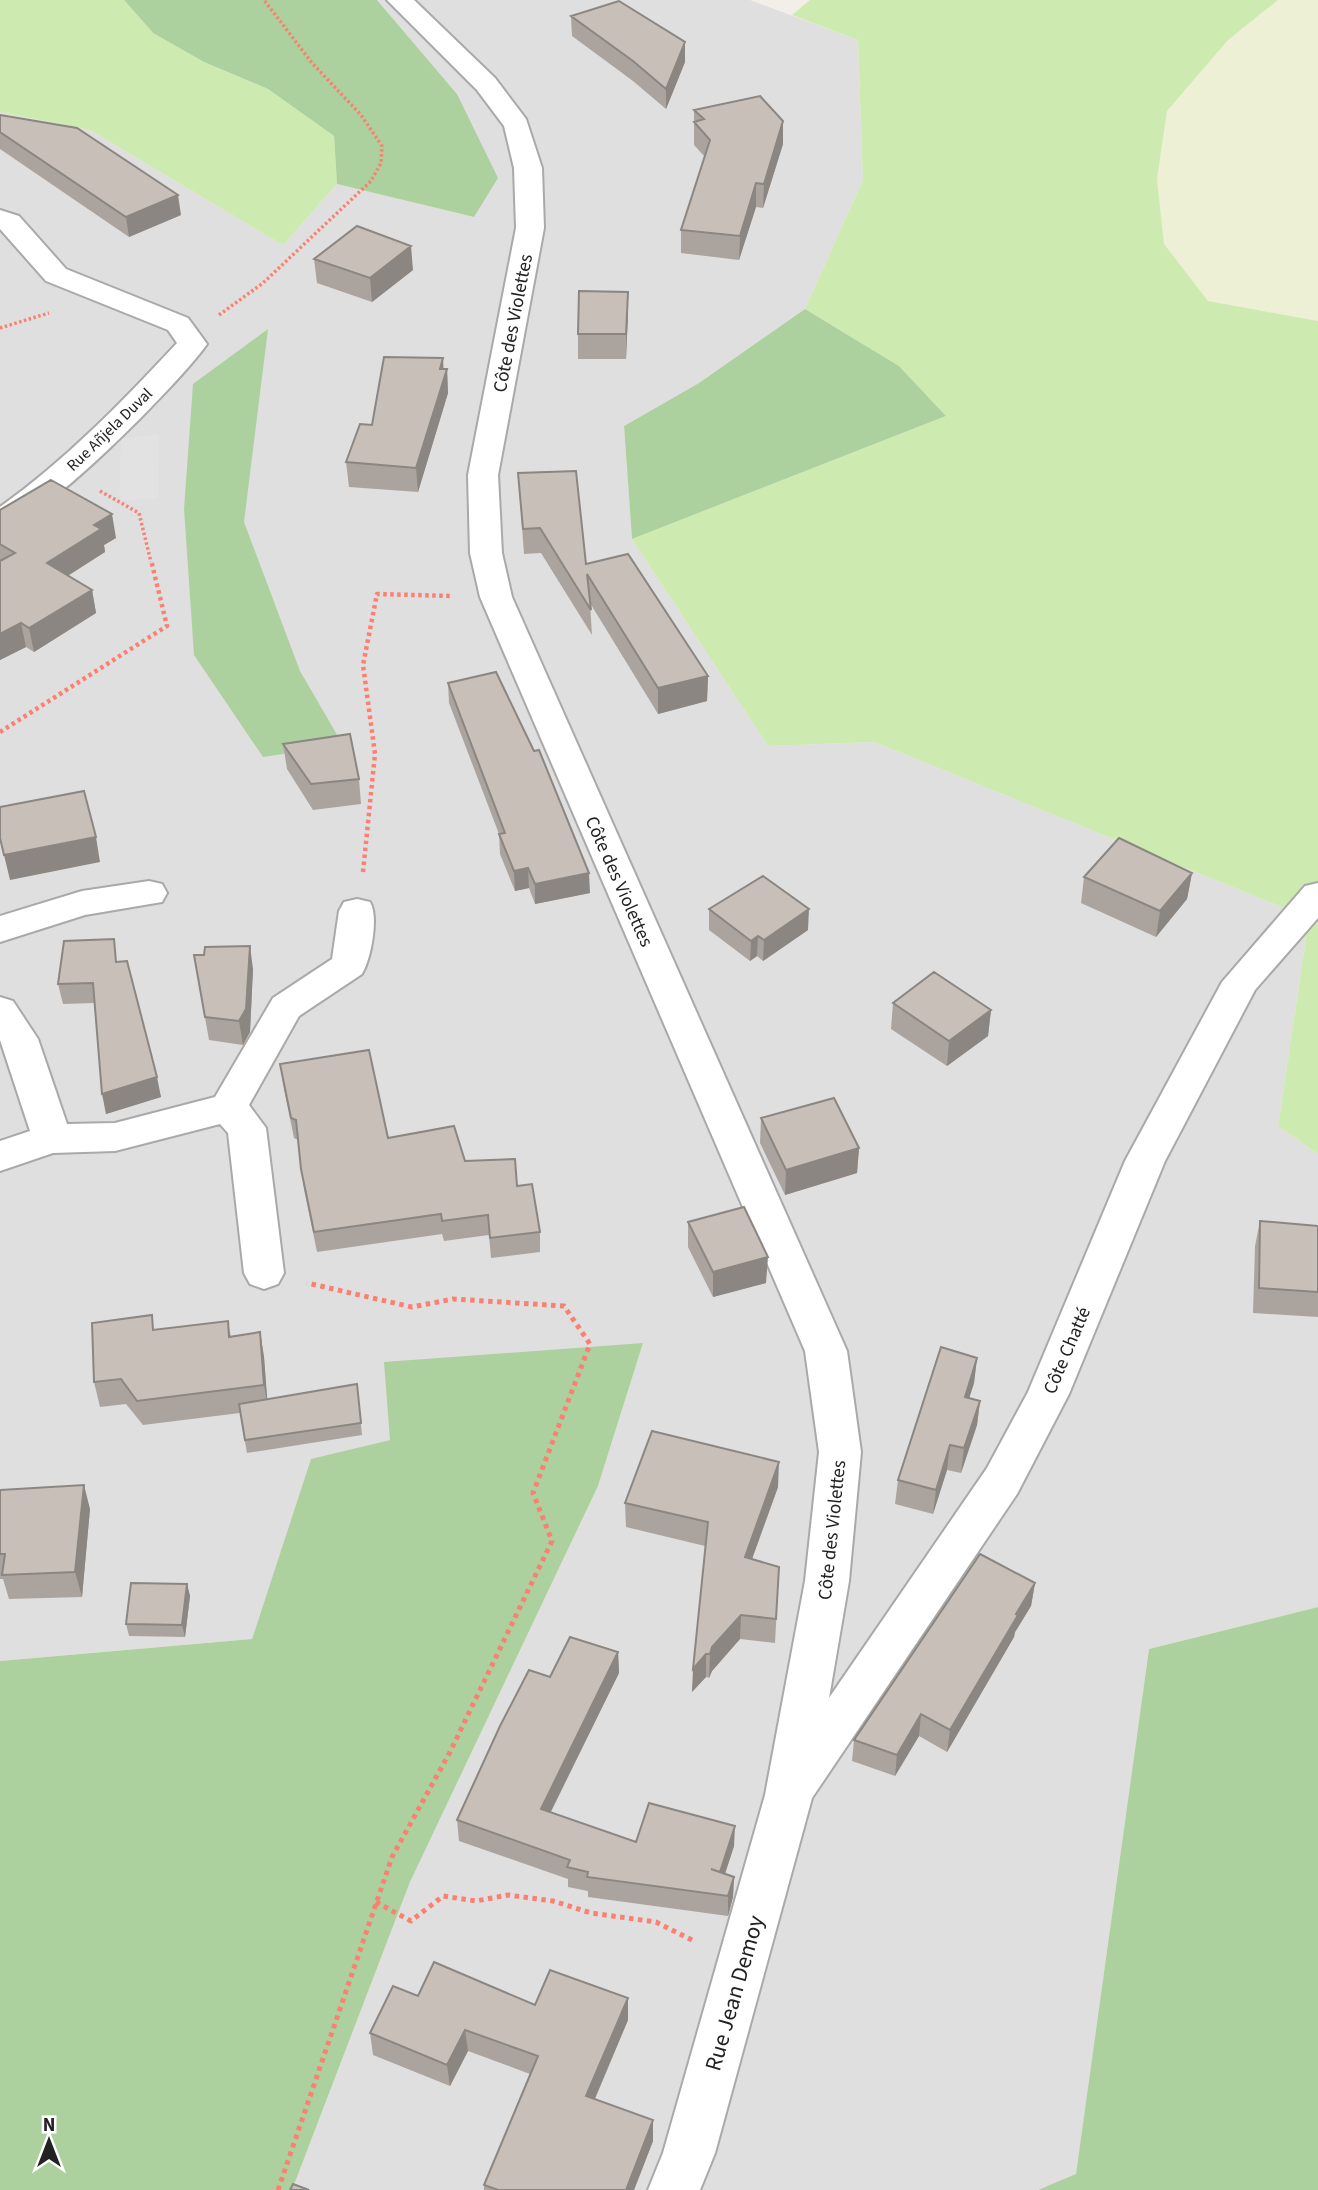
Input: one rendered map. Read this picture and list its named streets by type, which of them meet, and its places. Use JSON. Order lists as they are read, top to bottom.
{
  "streets": {
    "street": [
      "Côte des Violettes",
      "Rue Añjela Duval",
      "Côte Chatté",
      "Rue Jean Demoy"
    ]
  },
  "crossings": [
    ["Côte des Violettes", "Côte Chatté"],
    ["Côte des Violettes", "Rue Jean Demoy"],
    ["Côte Chatté", "Rue Jean Demoy"]
  ],
  "north": "top"
}
